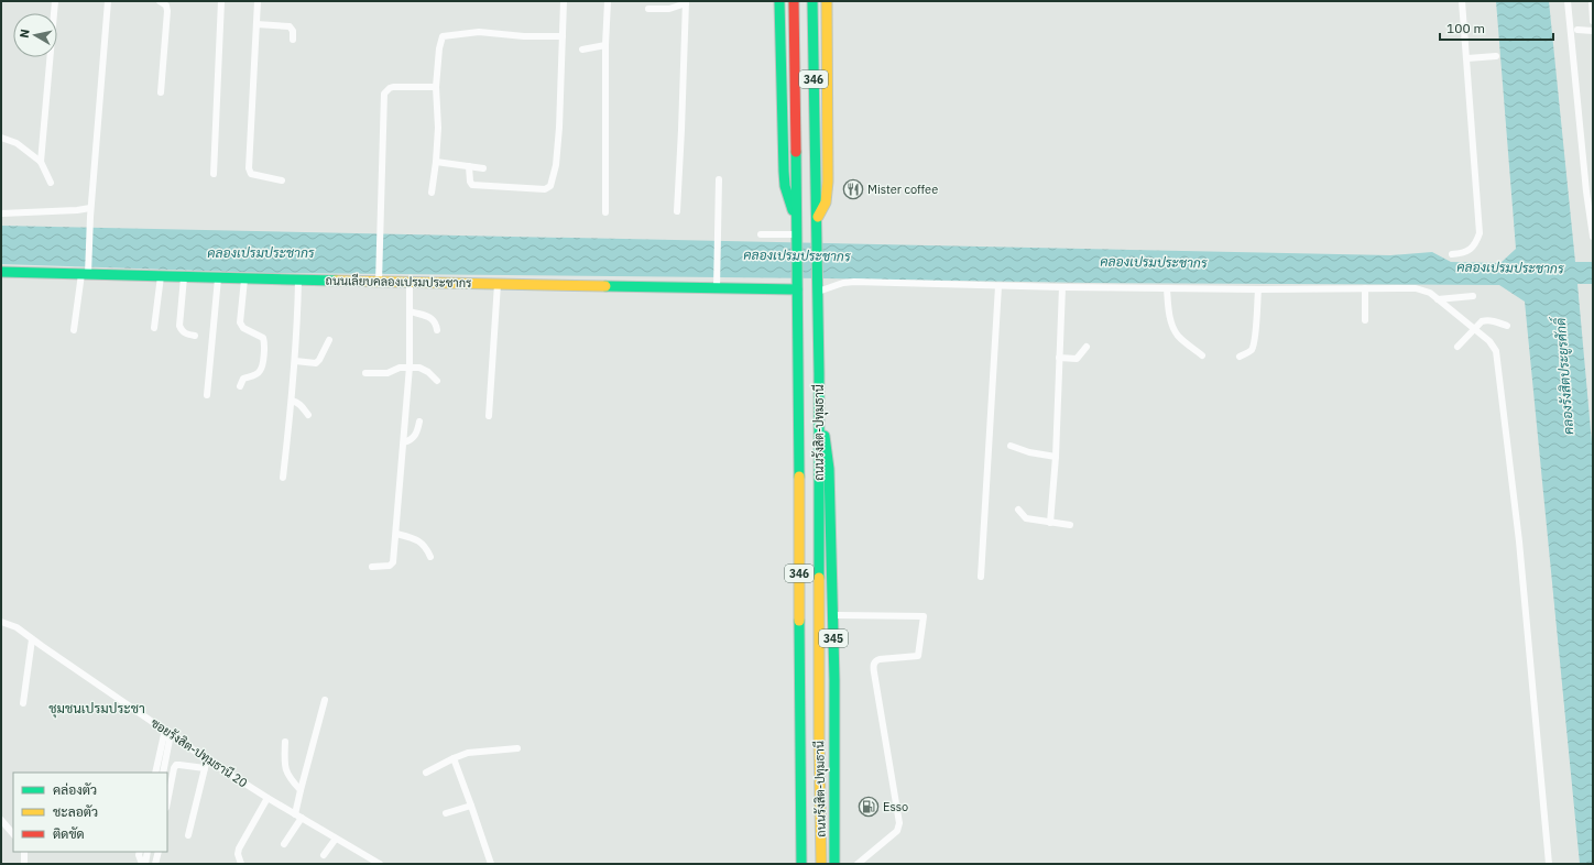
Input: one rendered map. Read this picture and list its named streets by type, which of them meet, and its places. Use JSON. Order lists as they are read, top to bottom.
{
  "streets": {
    "main road": [
      "346",
      "ถนนเลียบคลองเปรมประชากร",
      "ถนนรังสิต-ปทุมธานี",
      "345"
    ],
    "street": ["ซอยรังสิต-ปทุมธานี 20"]
  },
  "crossings": [
    ["ถนนเลียบคลองเปรมประชากร", "ถนนรังสิต-ปทุมธานี"],
    ["ถนนรังสิต-ปทุมธานี", "345"]
  ],
  "districts": ["ชุมชนเปรมประชา"],
  "water": ["คลองเปรมประชากร", "คลองรังสิตประยูรศักดิ์"],
  "places": {
    "restaurant": ["Mister coffee"],
    "fuel station": ["Esso"]
  },
  "legend": ["คล่องตัว", "ชะลอตัว", "ติดขัด"],
  "scale_bar": "100 m",
  "north": "left"
}
